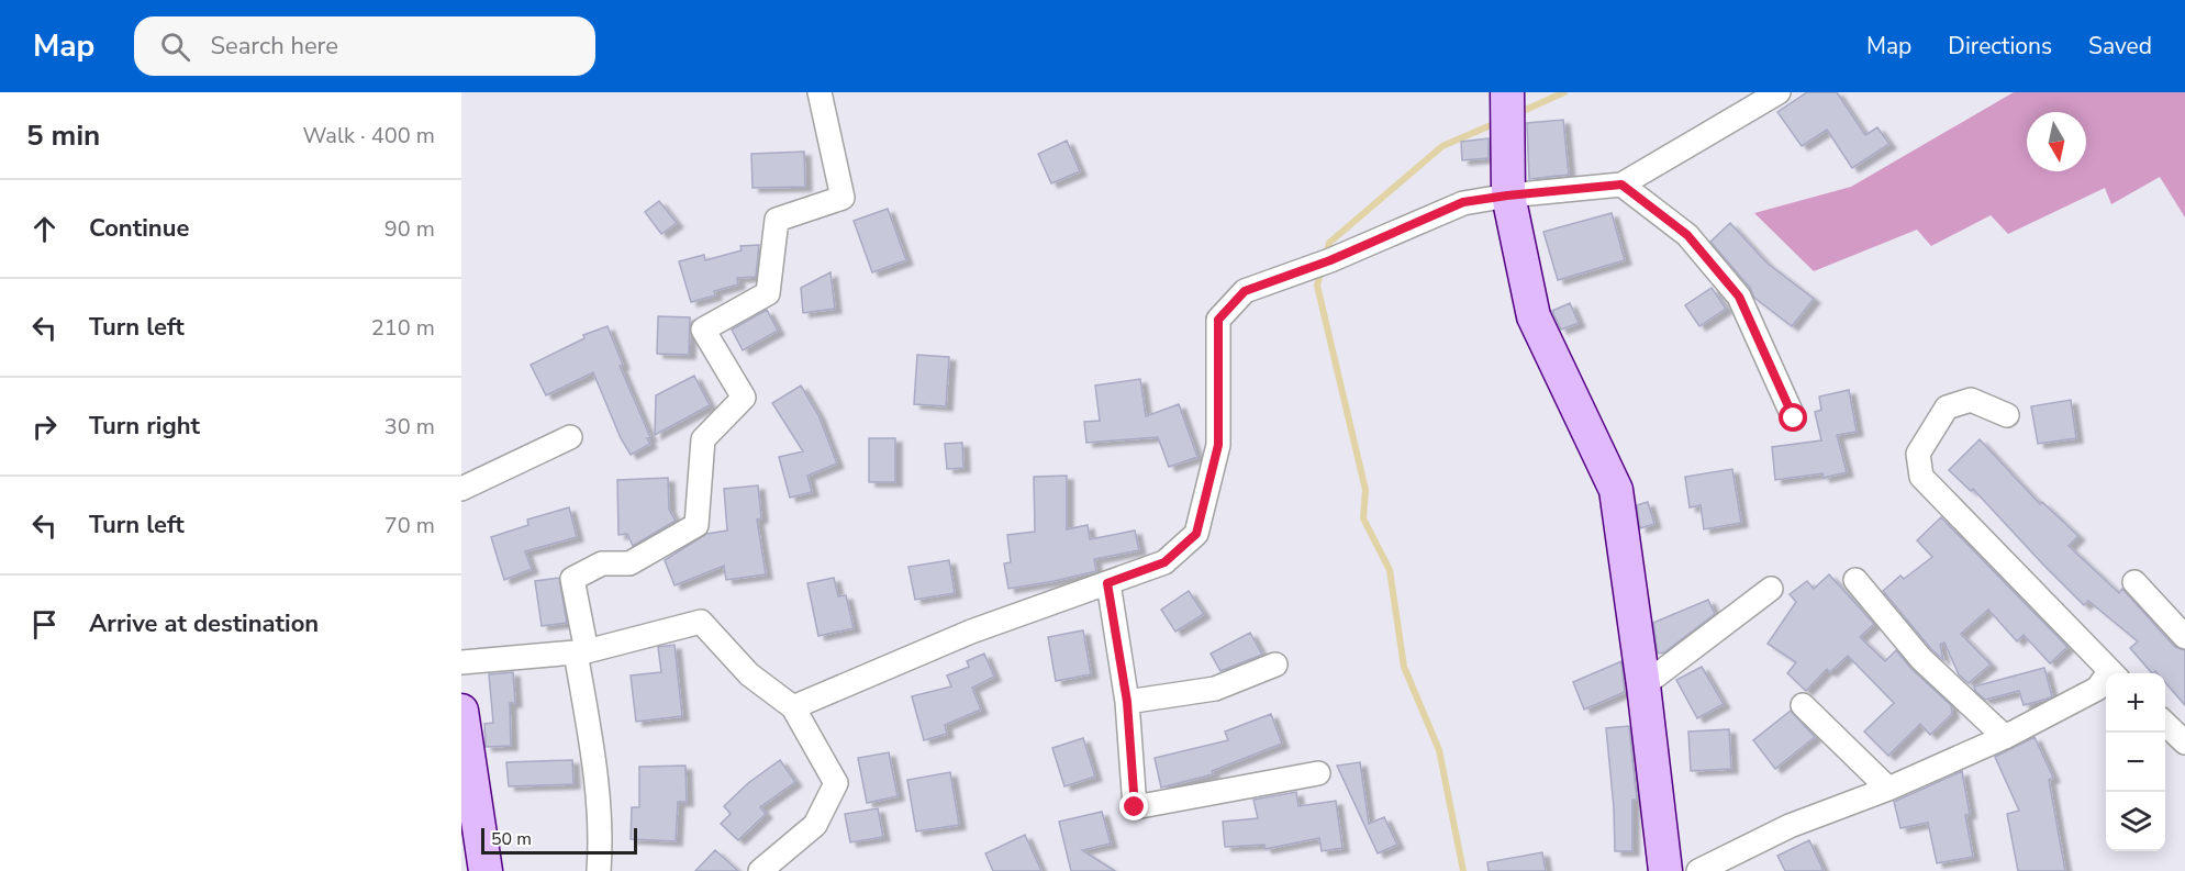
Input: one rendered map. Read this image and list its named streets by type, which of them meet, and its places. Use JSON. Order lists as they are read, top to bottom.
{
  "scale_bar": "50 m",
  "north": "bottom",
  "page": {
    "header": "Map",
    "search": "Search here",
    "nav": ["Map", "Directions", "Saved"],
    "heading": ["5 min", "Walk · 400 m"],
    "list": [
      ["Continue", "90 m"],
      ["Turn left", "210 m"],
      ["Turn right", "30 m"],
      ["Turn left", "70 m"],
      "Arrive at destination"
    ],
    "map_buttons": ["+", "−"],
    "scale": "50 m"
  }
}
